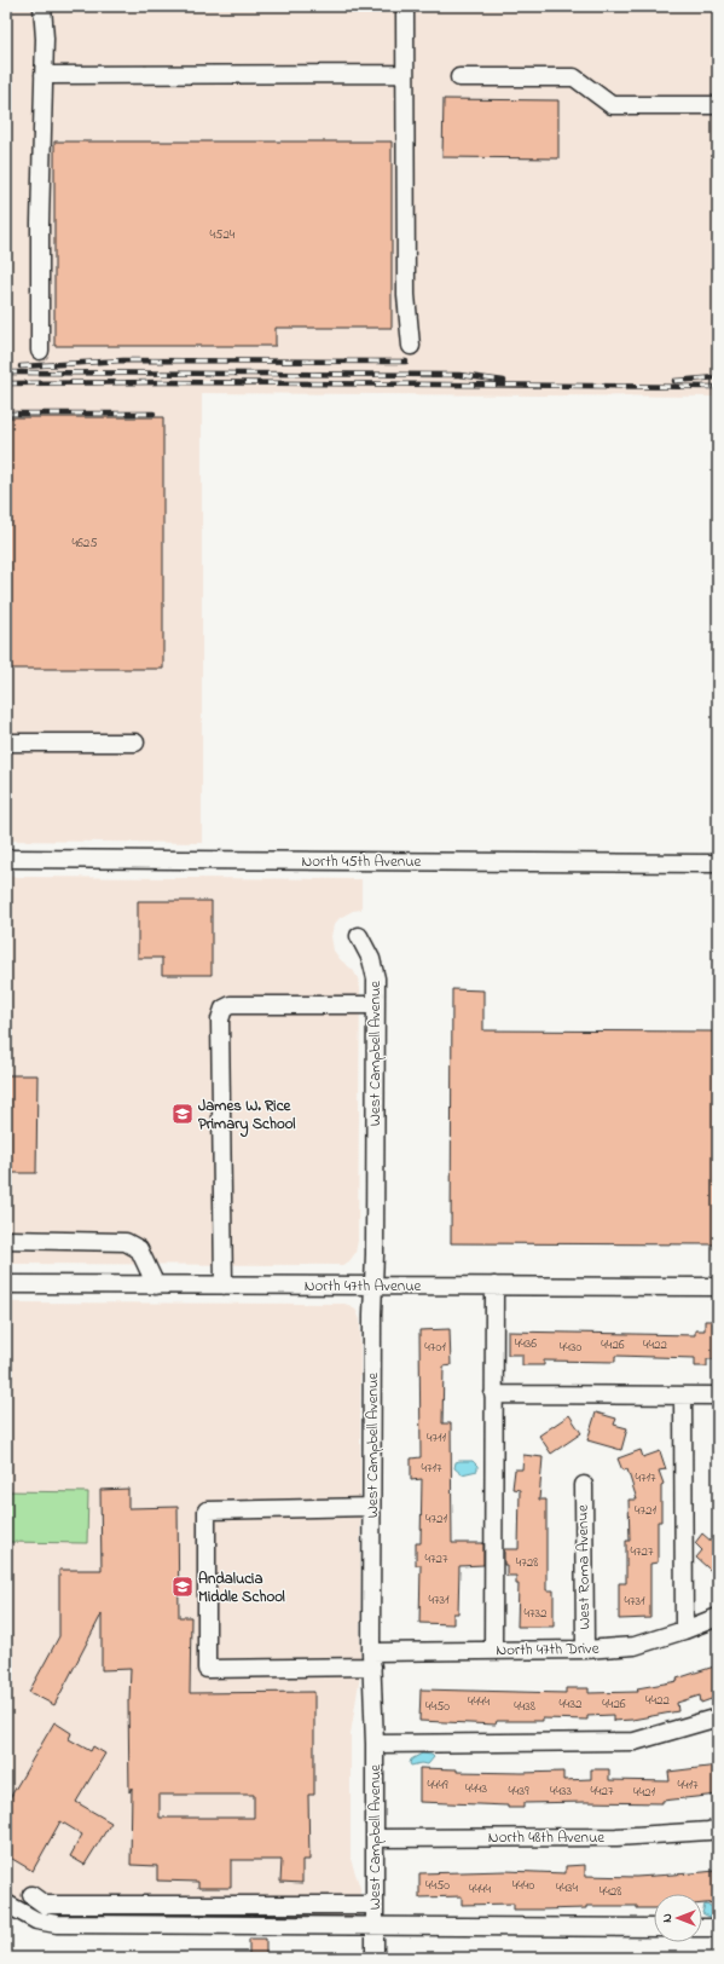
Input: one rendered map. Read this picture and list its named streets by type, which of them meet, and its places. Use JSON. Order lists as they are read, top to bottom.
{
  "streets": {
    "street": [
      "North 45th Avenue",
      "West Campbell Avenue",
      "North 47th Avenue",
      "West Roma Avenue",
      "North 47th Drive",
      "North 48th Avenue"
    ]
  },
  "crossings": [
    ["West Campbell Avenue", "North 47th Avenue"],
    ["West Campbell Avenue", "North 47th Drive"],
    ["West Campbell Avenue", "North 48th Avenue"],
    ["West Roma Avenue", "North 47th Drive"]
  ],
  "places": {
    "school or university": ["James W. Rice Primary School", "Andalucia Middle School"]
  },
  "house_numbers": [
    "4524",
    "4625",
    "4436",
    "4426",
    "4422",
    "4701",
    "4430",
    "4711",
    "4717",
    "4717",
    "4721",
    "4721",
    "4727",
    "4727",
    "4728",
    "4731",
    "4731",
    "4732",
    "4422",
    "4444",
    "4432",
    "4426",
    "4450",
    "4438",
    "4449",
    "4417",
    "4443",
    "4439",
    "4433",
    "4427",
    "4421",
    "4450",
    "4440",
    "4434",
    "4444",
    "4428"
  ],
  "north": "left"
}
